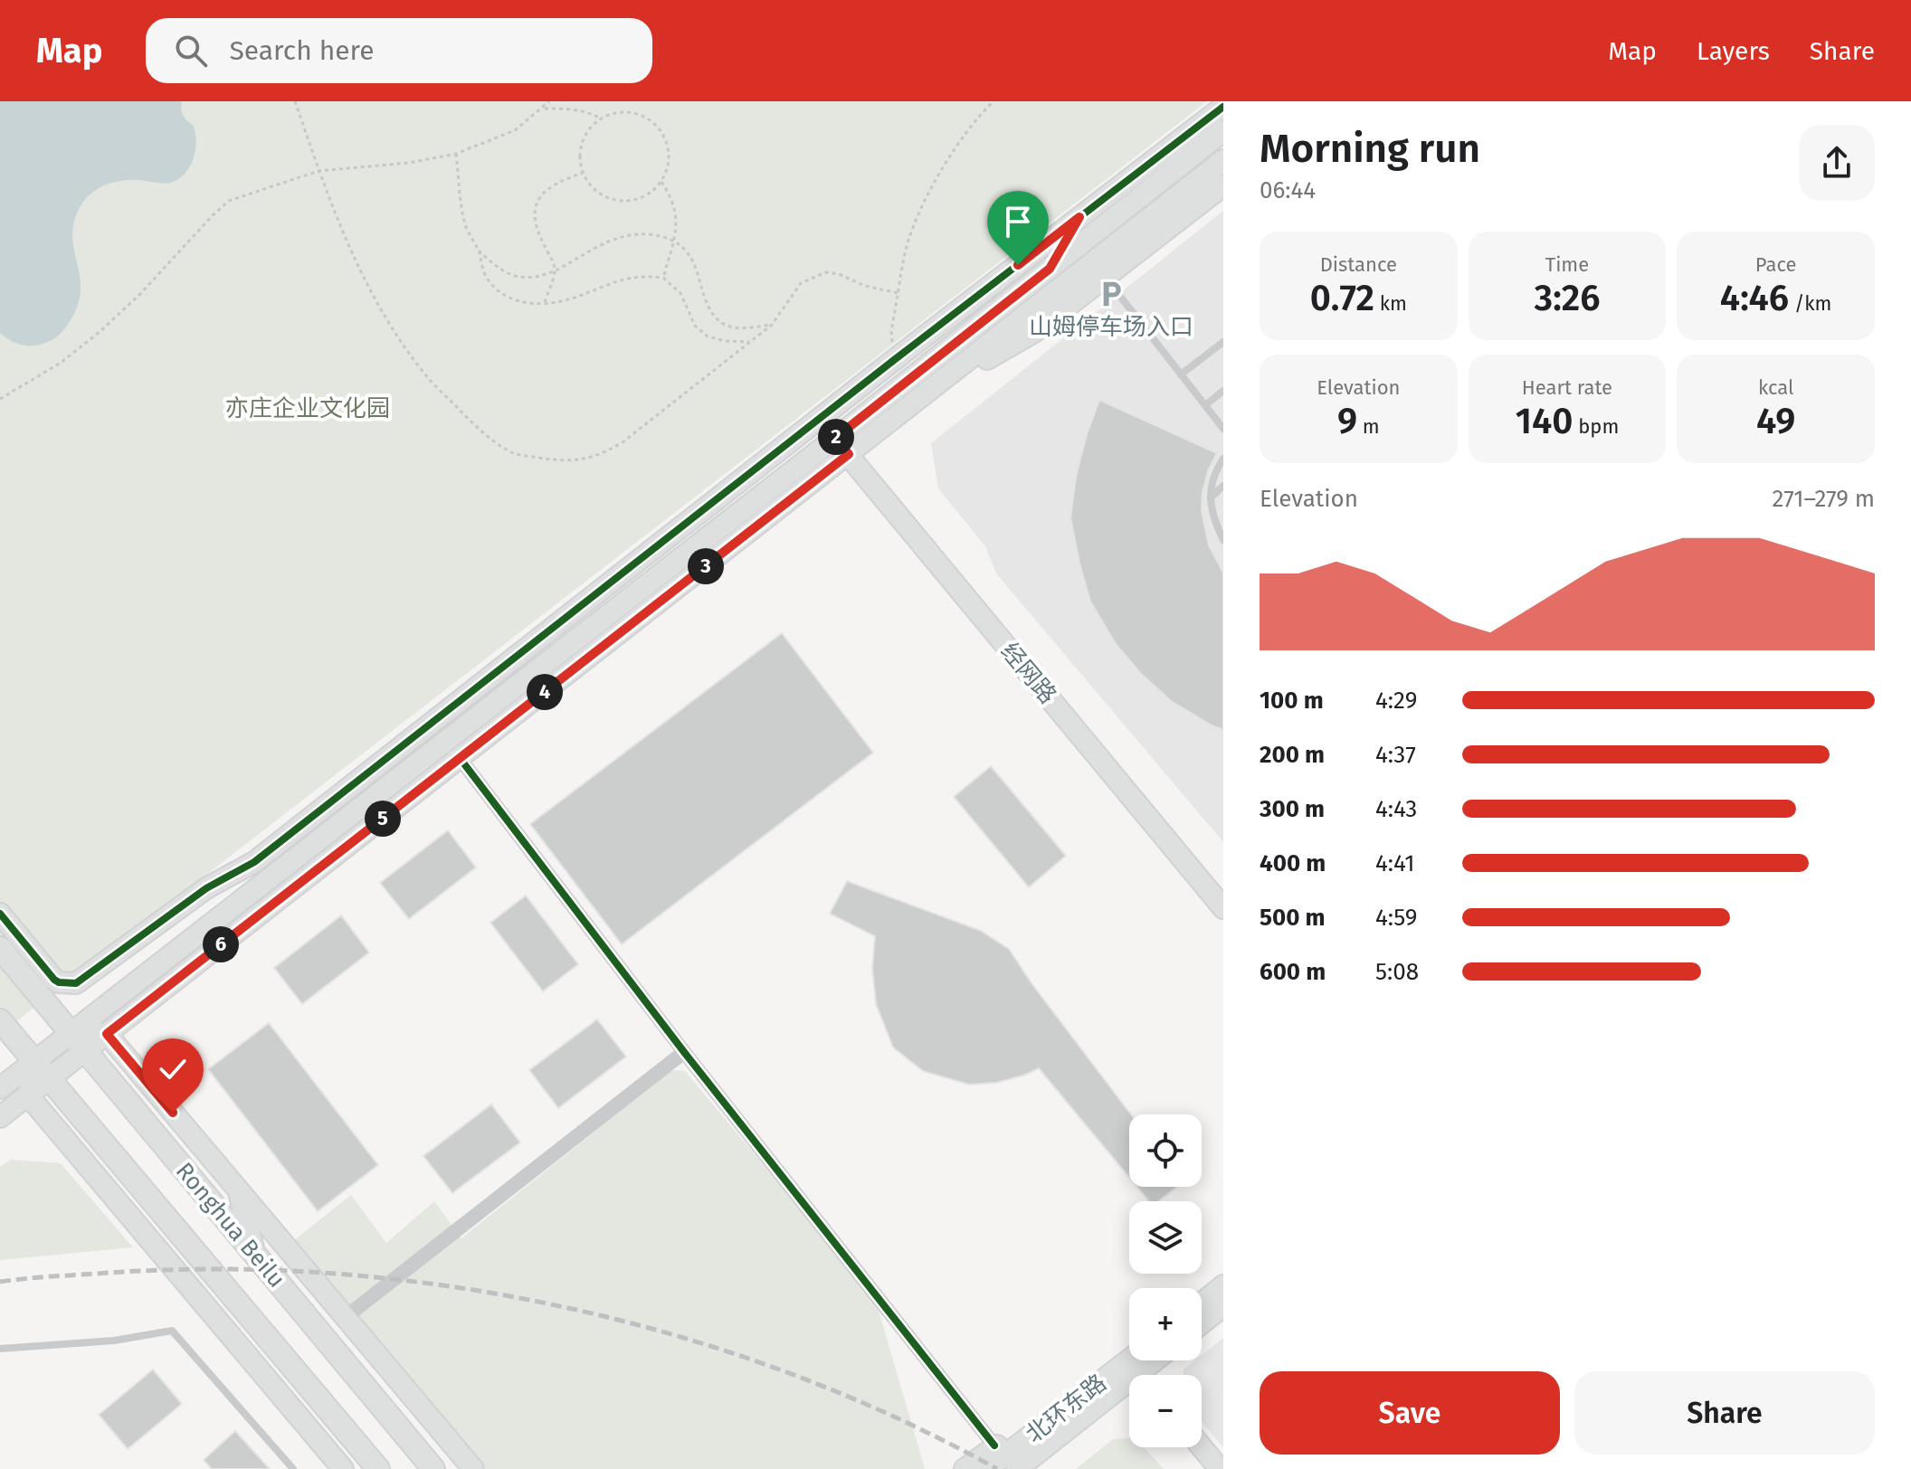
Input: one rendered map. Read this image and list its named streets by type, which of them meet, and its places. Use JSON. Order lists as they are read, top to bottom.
{
  "streets": {
    "main road": ["Ronghua Beilu"],
    "street": ["经网路", "北环东路"]
  },
  "parks": ["亦庄企业文化园"],
  "places": {
    "parking": ["山姆停车场入口"]
  },
  "page": {
    "header": "Map",
    "search": "Search here",
    "nav": ["Map", "Layers", "Share"],
    "heading": ["Morning run", "06:44"],
    "stats": [
      ["Distance", "0.72 km"],
      ["Time", "3:26"],
      ["Pace", "4:46 /km"],
      ["Elevation", "9 m"],
      ["Heart rate", "140 bpm"],
      ["kcal", "49"]
    ],
    "pins": [
      "2",
      "3",
      "4",
      "5",
      "6"
    ],
    "chart": ["Elevation", "271–279 m"],
    "list": [
      {
        "name": "100 m",
        "note": "4:29"
      },
      {
        "name": "200 m",
        "note": "4:37"
      },
      {
        "name": "300 m",
        "note": "4:43"
      },
      {
        "name": "400 m",
        "note": "4:41"
      },
      {
        "name": "500 m",
        "note": "4:59"
      },
      {
        "name": "600 m",
        "note": "5:08"
      }
    ],
    "map_buttons": ["+", "−"],
    "buttons": ["Save", "Share"]
  }
}
